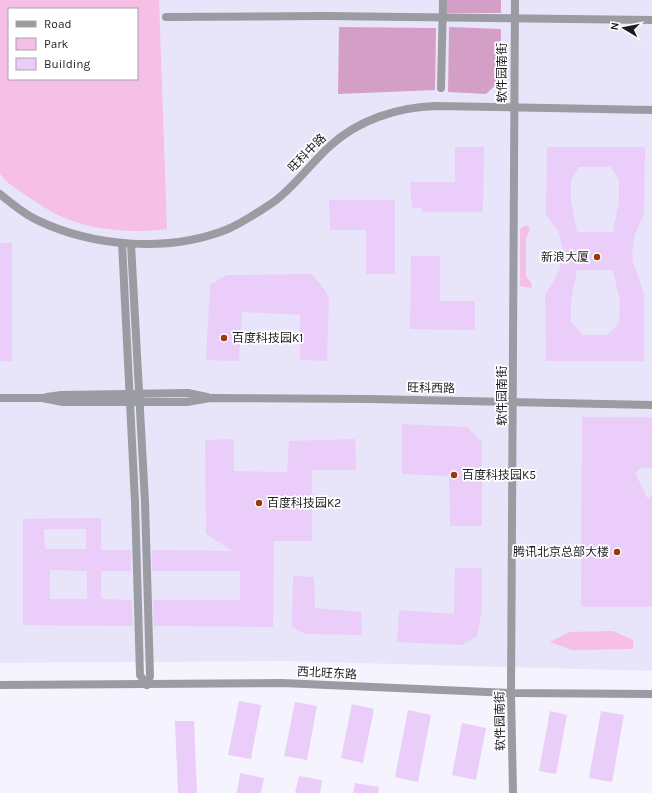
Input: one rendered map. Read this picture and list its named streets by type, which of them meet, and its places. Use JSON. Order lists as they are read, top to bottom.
{
  "streets": {
    "street": [
      "软件园南街",
      "旺科中路",
      "旺科西路",
      "西北旺东路"
    ]
  },
  "crossings": [
    ["软件园南街", "旺科中路"],
    ["软件园南街", "旺科西路"],
    ["软件园南街", "西北旺东路"]
  ],
  "places": [
    "新浪大厦",
    "百度科技园K1",
    "百度科技园K5",
    "百度科技园K2",
    "腾讯北京总部大楼"
  ],
  "legend": ["Road", "Park", "Building"],
  "north": "left"
}
